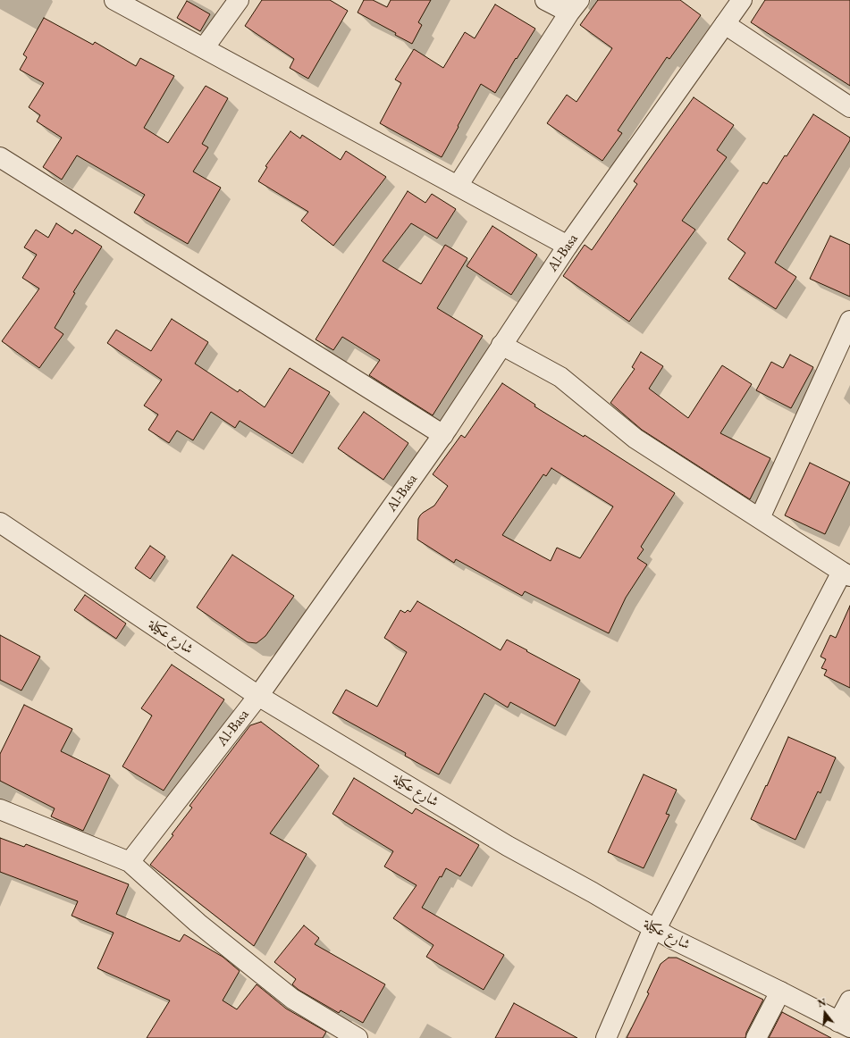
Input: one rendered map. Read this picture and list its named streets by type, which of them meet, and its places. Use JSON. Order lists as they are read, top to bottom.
{
  "streets": {
    "street": ["Al-Basa", "شارع عكيلة"]
  },
  "crossings": [
    ["Al-Basa", "شارع عكيلة"]
  ],
  "north": "top"
}
